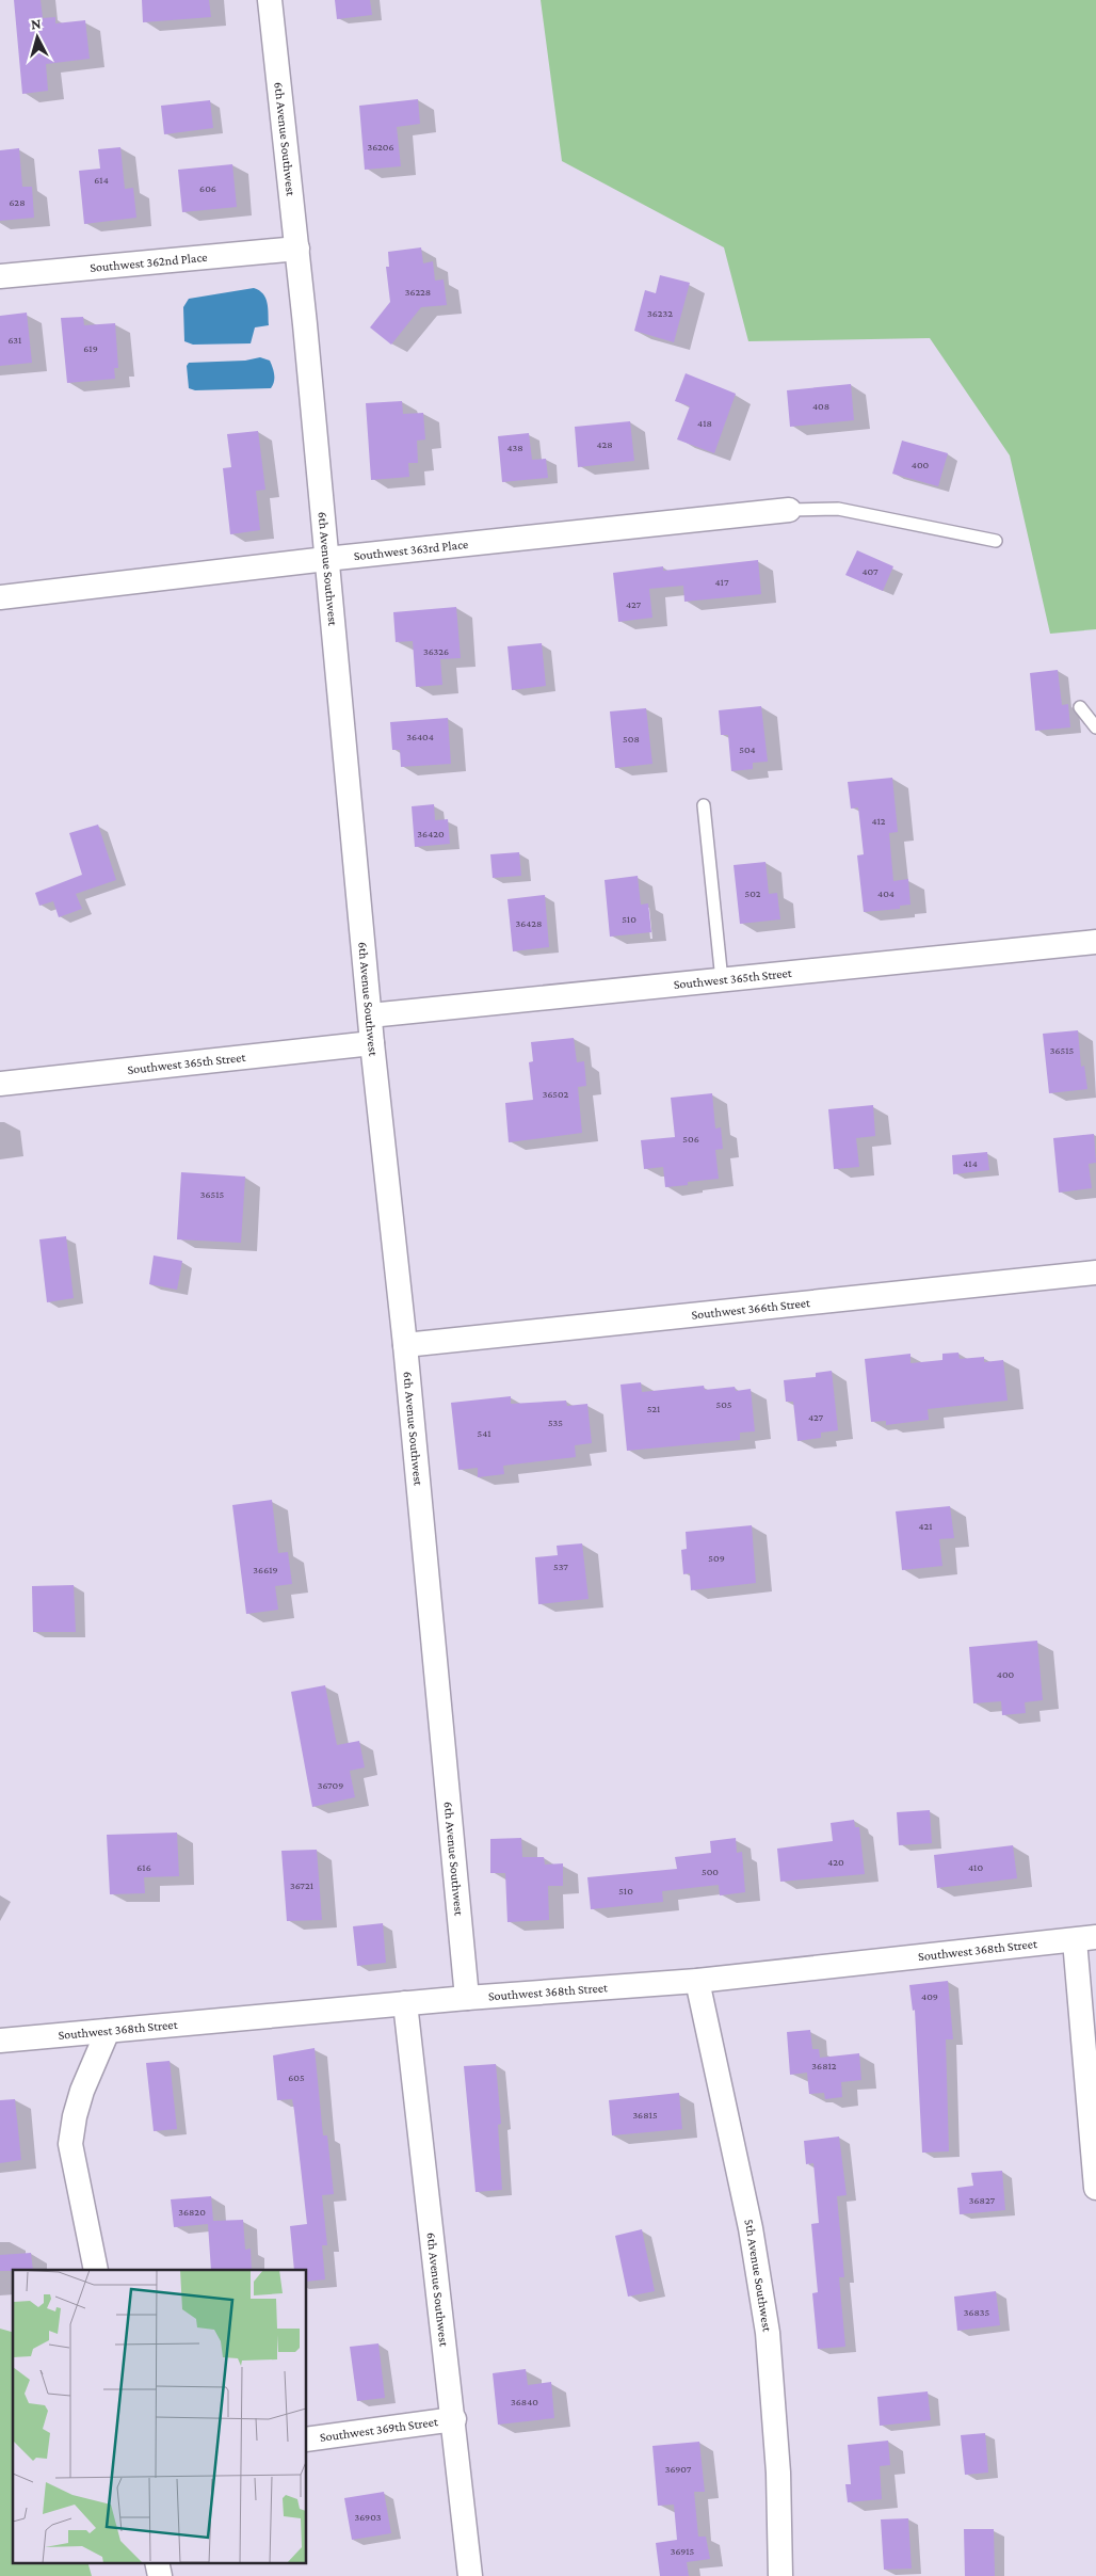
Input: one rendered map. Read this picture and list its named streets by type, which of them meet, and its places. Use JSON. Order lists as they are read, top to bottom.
{
  "streets": {
    "street": [
      "6th Avenue Southwest",
      "Southwest 362nd Place",
      "Southwest 363rd Place",
      "Southwest 365th Street",
      "Southwest 366th Street",
      "Southwest 368th Street",
      "5th Avenue Southwest",
      "Southwest 369th Street"
    ]
  },
  "crossings": [
    ["6th Avenue Southwest", "Southwest 362nd Place"],
    ["6th Avenue Southwest", "Southwest 363rd Place"],
    ["6th Avenue Southwest", "Southwest 365th Street"],
    ["6th Avenue Southwest", "Southwest 366th Street"],
    ["6th Avenue Southwest", "Southwest 368th Street"],
    ["6th Avenue Southwest", "Southwest 369th Street"],
    ["Southwest 368th Street", "5th Avenue Southwest"]
  ],
  "house_numbers": [
    "36206",
    "614",
    "606",
    "628",
    "36228",
    "36232",
    "631",
    "619",
    "408",
    "418",
    "428",
    "438",
    "400",
    "407",
    "417",
    "427",
    "36326",
    "36404",
    "508",
    "504",
    "412",
    "36420",
    "502",
    "404",
    "510",
    "36428",
    "36515",
    "36502",
    "506",
    "414",
    "36515",
    "505",
    "521",
    "427",
    "535",
    "541",
    "421",
    "509",
    "537",
    "36619",
    "400",
    "36709",
    "420",
    "616",
    "410",
    "500",
    "36721",
    "510",
    "409",
    "36812",
    "605",
    "36815",
    "36827",
    "36820",
    "36835",
    "36840",
    "36907",
    "36903",
    "36915"
  ],
  "north": "top"
}
